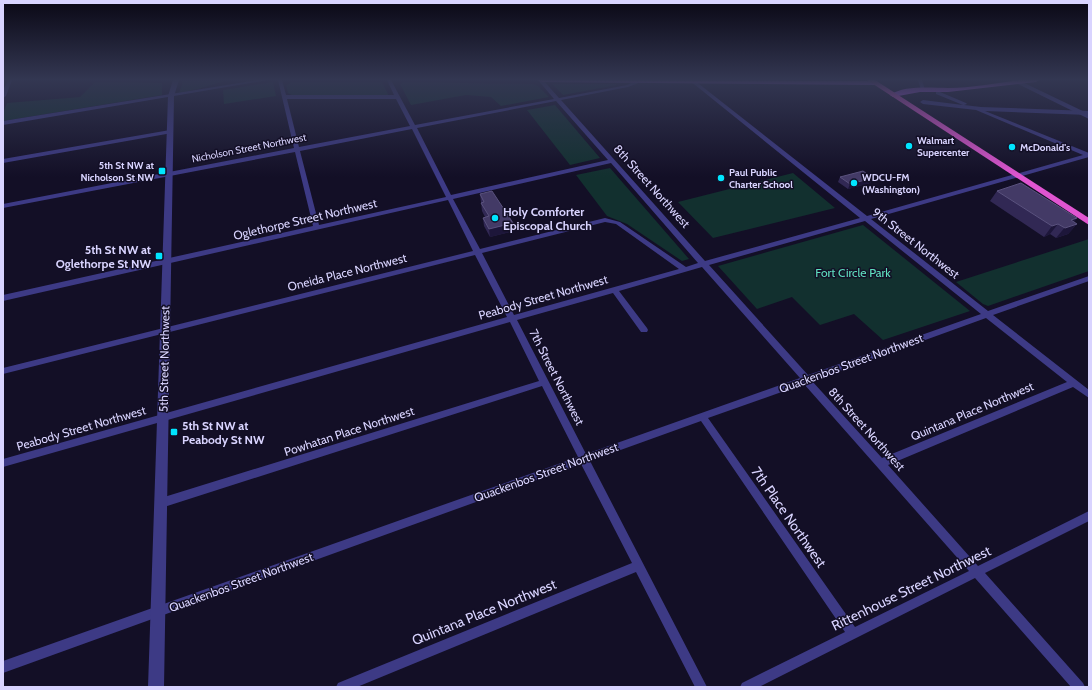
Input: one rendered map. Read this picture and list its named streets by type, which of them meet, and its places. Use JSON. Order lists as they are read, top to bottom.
{
  "streets": {
    "street": [
      "Nicholson Street Northwest",
      "8th Street Northwest",
      "Oglethorpe Street Northwest",
      "9th Street Northwest",
      "Oneida Place Northwest",
      "Peabody Street Northwest",
      "5th Street Northwest",
      "Quackenbos Street Northwest",
      "7th Street Northwest",
      "Quintana Place Northwest",
      "Powhatan Place Northwest",
      "7th Place Northwest",
      "Rittenhouse Street Northwest"
    ]
  },
  "crossings": [
    ["Nicholson Street Northwest", "5th Street Northwest"],
    ["Nicholson Street Northwest", "7th Street Northwest"],
    ["8th Street Northwest", "Oglethorpe Street Northwest"],
    ["8th Street Northwest", "Peabody Street Northwest"],
    ["8th Street Northwest", "Quackenbos Street Northwest"],
    ["8th Street Northwest", "Quintana Place Northwest"],
    ["8th Street Northwest", "Rittenhouse Street Northwest"],
    ["Oglethorpe Street Northwest", "5th Street Northwest"],
    ["Oglethorpe Street Northwest", "7th Street Northwest"],
    ["9th Street Northwest", "Peabody Street Northwest"],
    ["9th Street Northwest", "Quackenbos Street Northwest"],
    ["9th Street Northwest", "Quintana Place Northwest"],
    ["Oneida Place Northwest", "Peabody Street Northwest"],
    ["Oneida Place Northwest", "5th Street Northwest"],
    ["Oneida Place Northwest", "7th Street Northwest"],
    ["Peabody Street Northwest", "5th Street Northwest"],
    ["Peabody Street Northwest", "7th Street Northwest"],
    ["5th Street Northwest", "Quackenbos Street Northwest"],
    ["5th Street Northwest", "Powhatan Place Northwest"],
    ["Quackenbos Street Northwest", "7th Street Northwest"],
    ["Quackenbos Street Northwest", "7th Place Northwest"],
    ["7th Street Northwest", "Quintana Place Northwest"],
    ["7th Street Northwest", "Powhatan Place Northwest"],
    ["7th Place Northwest", "Rittenhouse Street Northwest"]
  ],
  "parks": ["Fort Circle Park"],
  "places": {
    "other": [
      "Walmart Supercenter",
      "McDonald's",
      "Paul Public Charter School",
      "WDCU-FM (Washington)",
      "Holy Comforter Episcopal Church"
    ],
    "transit": ["5th St NW at Nicholson St NW", "5th St NW at Oglethorpe St NW", "5th St NW at Peabody St NW"]
  }
}
